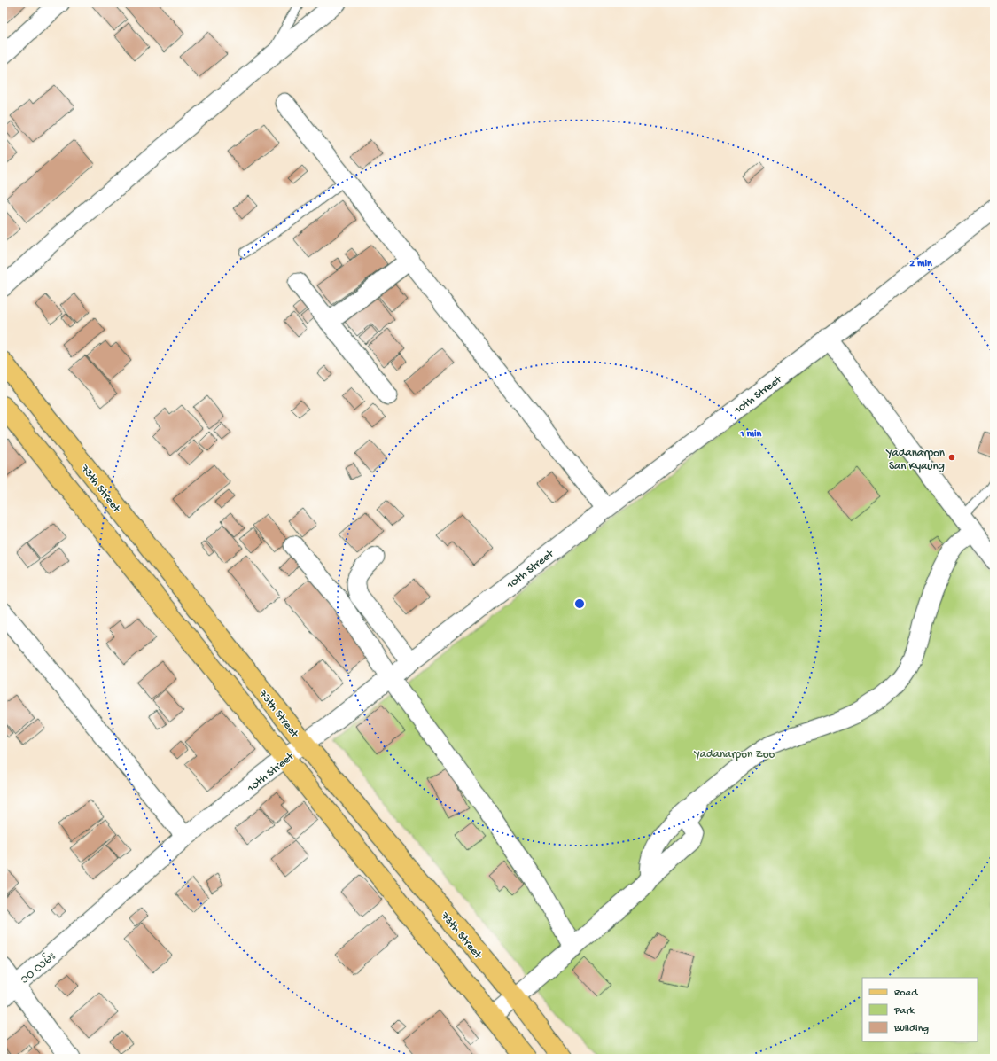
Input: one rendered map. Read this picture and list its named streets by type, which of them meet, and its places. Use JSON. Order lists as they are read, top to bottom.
{
  "streets": {
    "main road": ["73th Street"],
    "street": ["10th Street", "၁၀ လမ်း"]
  },
  "crossings": [
    ["10th Street", "73th Street"],
    ["10th Street", "၁၀ လမ်း"]
  ],
  "parks": ["Yadanarpon Zoo"],
  "places": ["Yadanarpon San Kyaung"],
  "legend": ["Road", "Park", "Building"],
  "rings": ["2 min", "1 min"]
}
